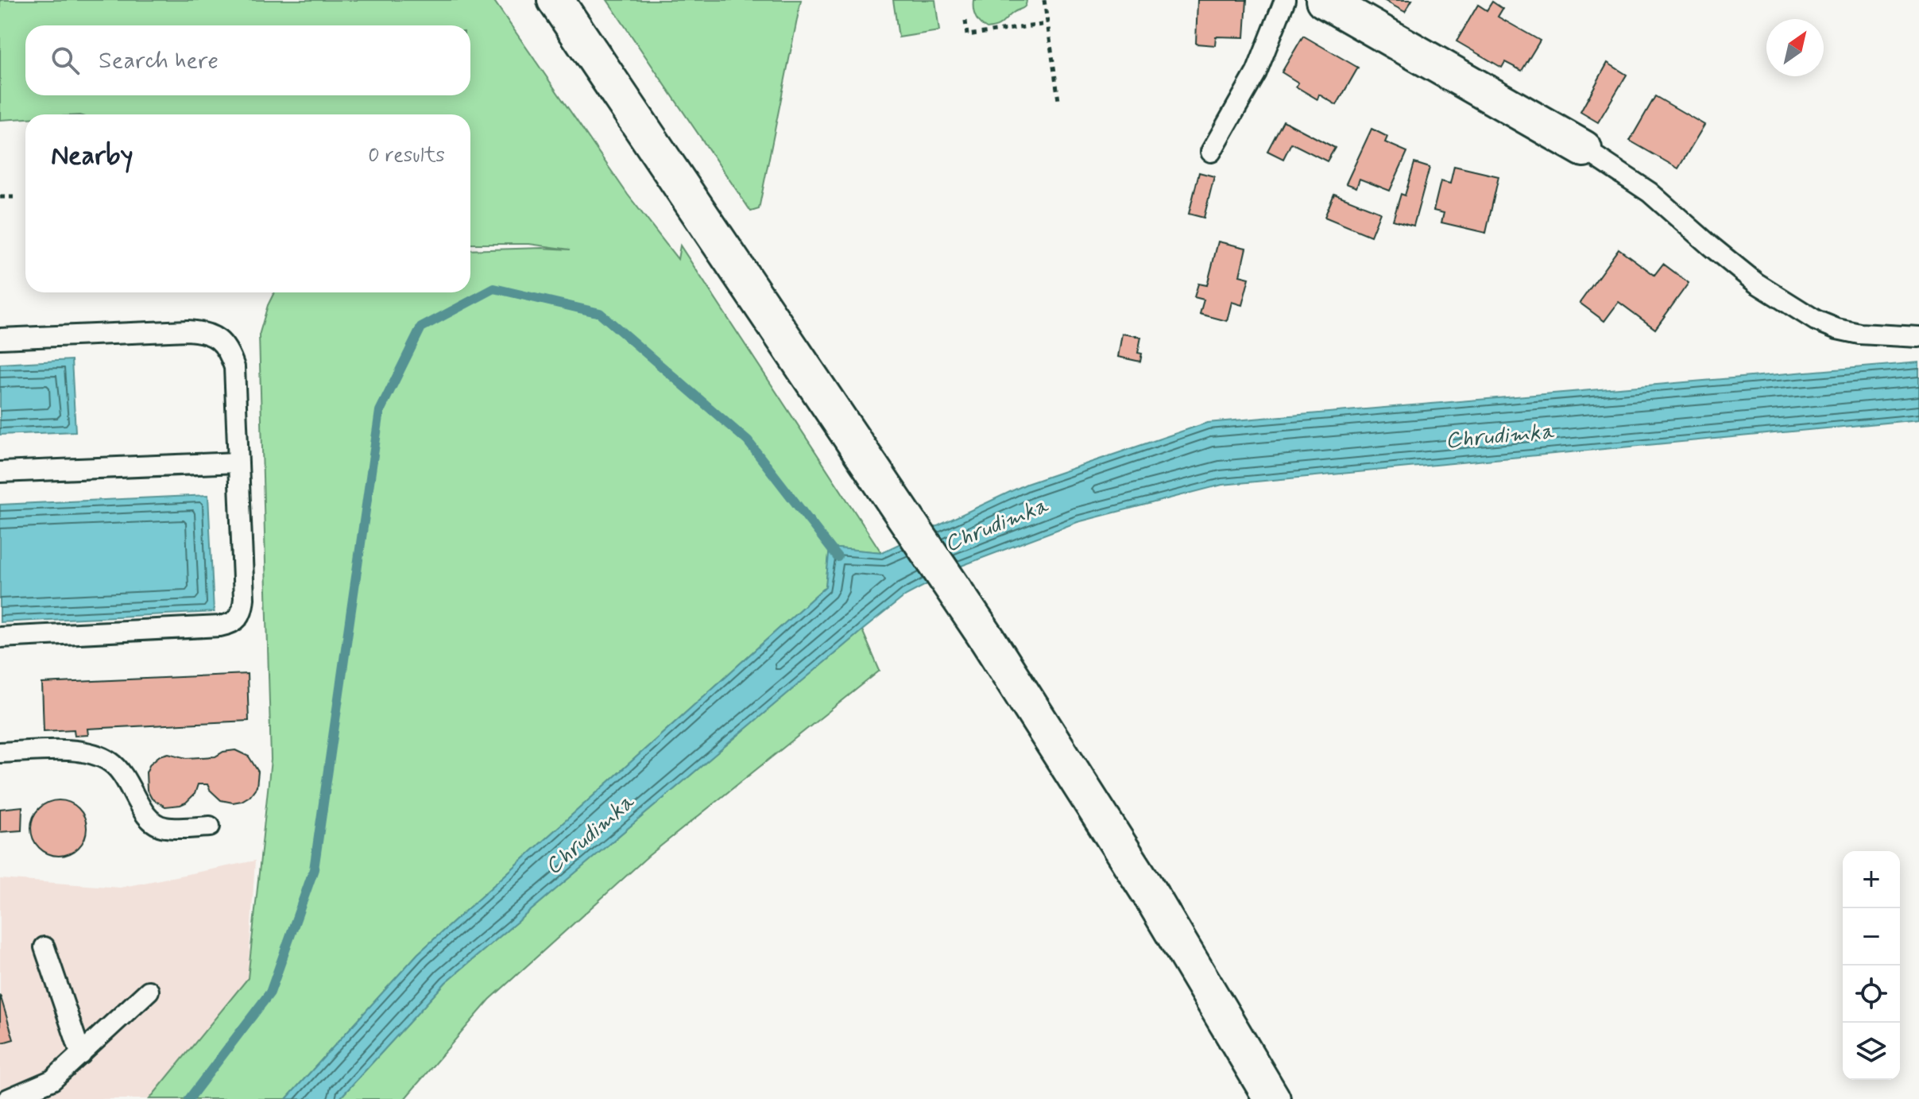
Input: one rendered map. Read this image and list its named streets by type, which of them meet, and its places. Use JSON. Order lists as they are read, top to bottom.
{
  "water": ["Chrudimka"],
  "north": "top right",
  "page": {
    "search": "Search here",
    "heading": ["Nearby", "0 results"],
    "map_buttons": ["+", "−"]
  }
}
